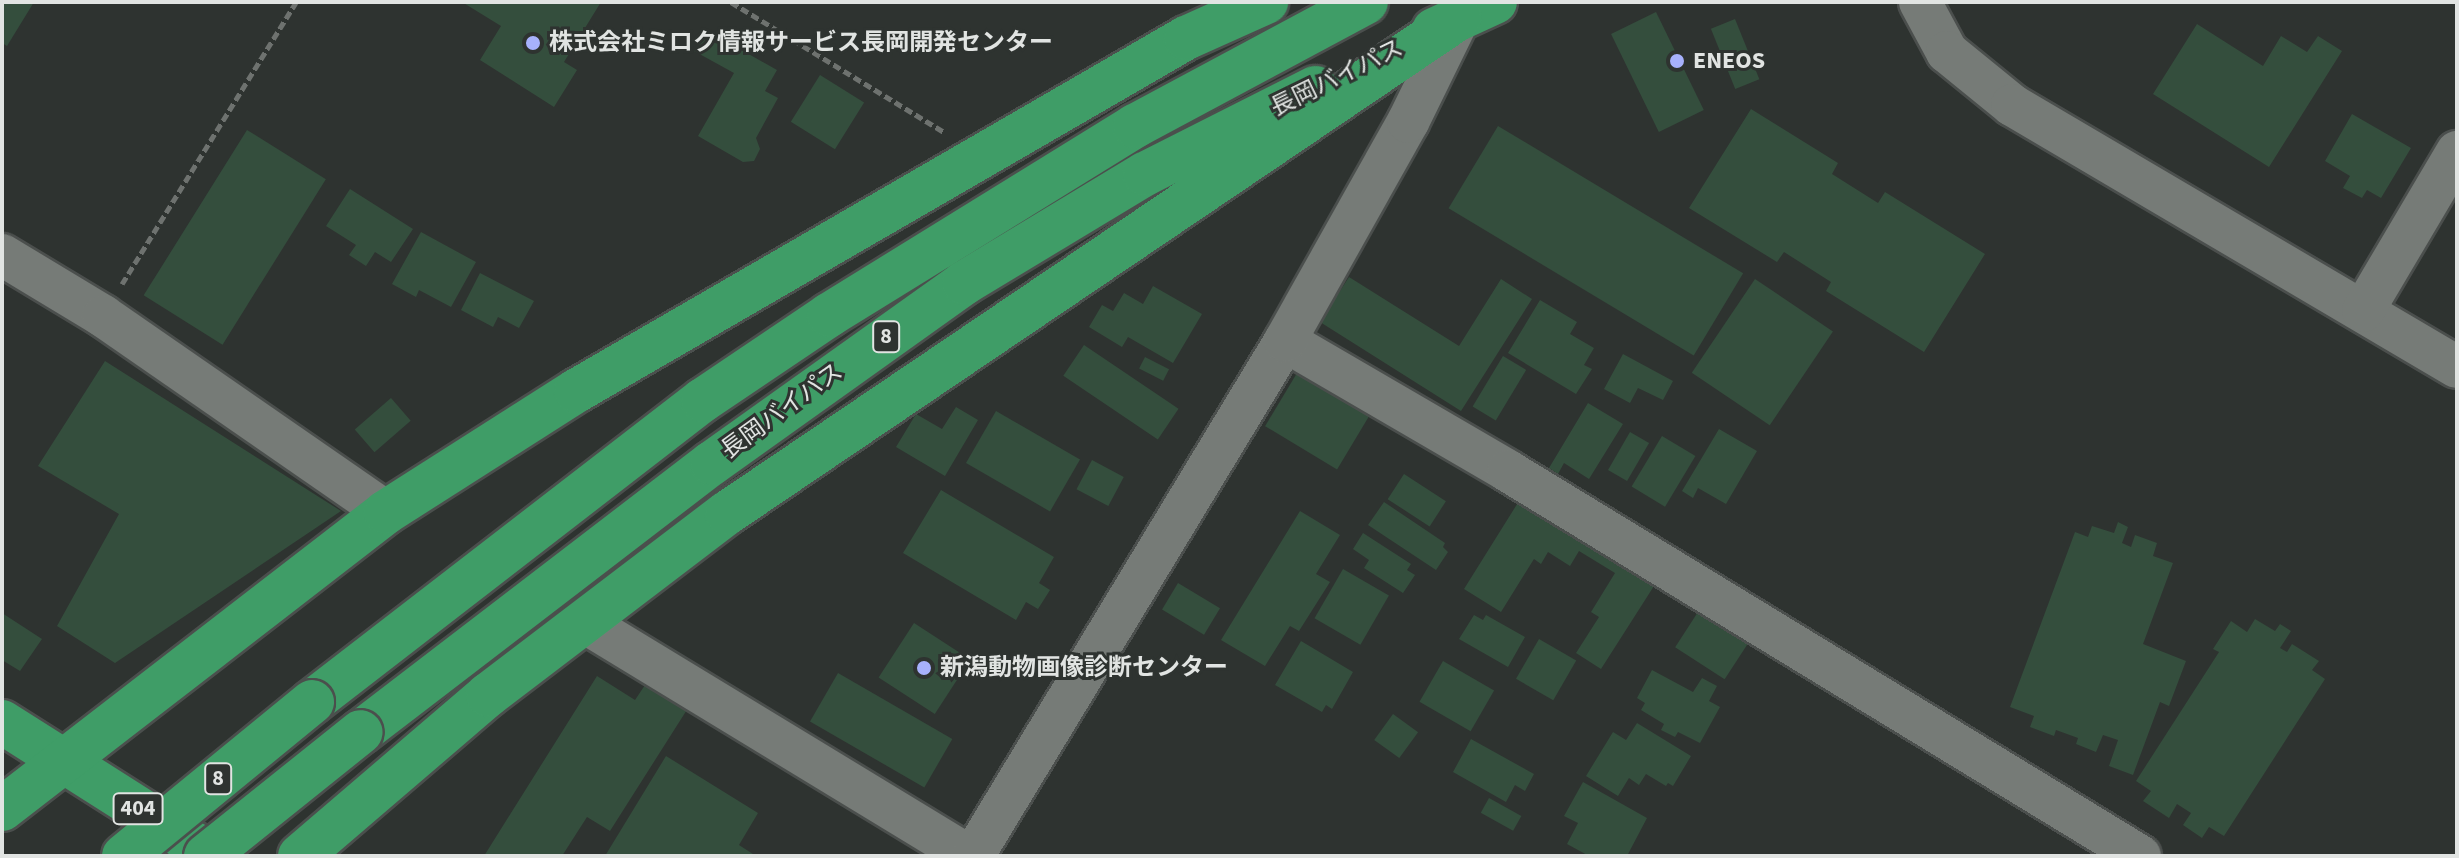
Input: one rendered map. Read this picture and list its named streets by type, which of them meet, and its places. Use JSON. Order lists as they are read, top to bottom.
{
  "streets": {
    "highway": ["長岡バイパス", "8", "404"]
  },
  "places": ["株式会社ミロク情報サービス長岡開発センター", "ENEOS", "新潟動物画像診断センター"]
}
